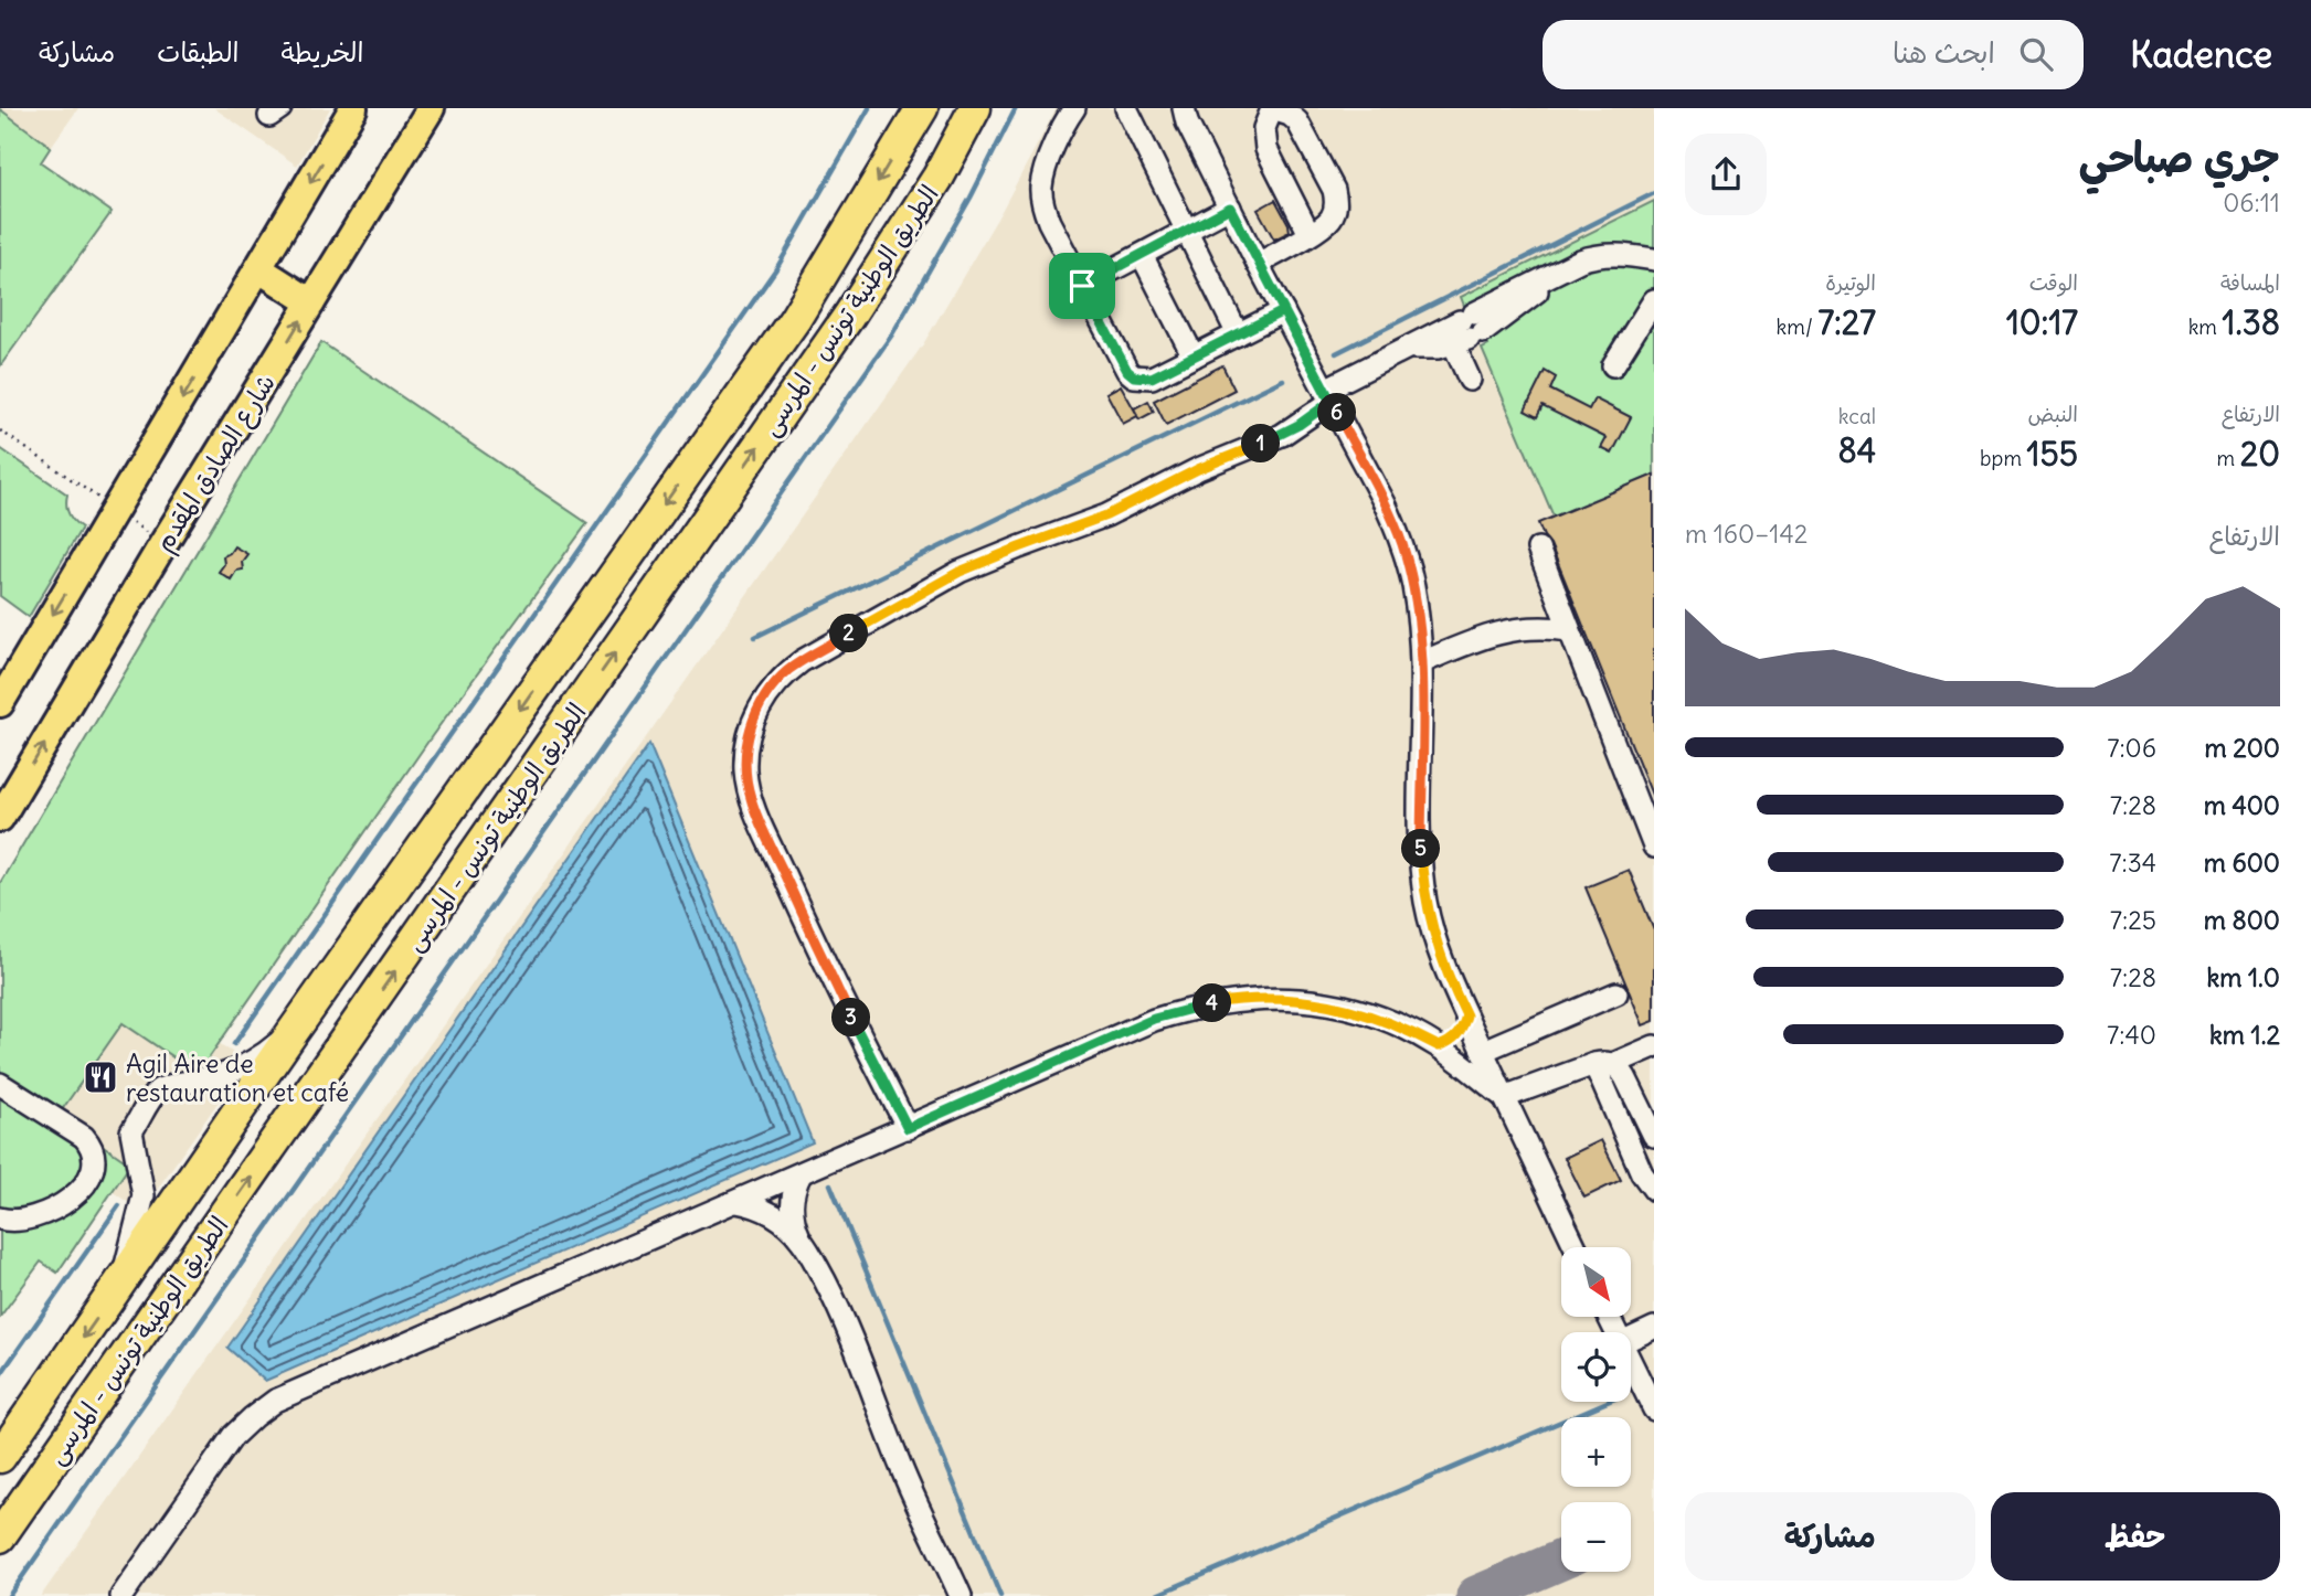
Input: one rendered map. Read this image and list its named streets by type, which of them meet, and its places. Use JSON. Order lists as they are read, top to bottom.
{
  "streets": {
    "highway": ["الطريق الوطنية تونس - المرسى"],
    "main road": ["شارع الصادق المقدم"]
  },
  "places": {
    "restaurant": ["Agil Aire de restauration et café"]
  },
  "north": "bottom right",
  "page": {
    "header": "Kadence",
    "search": "ابحث هنا",
    "nav": ["الخريطة", "الطبقات", "مشاركة"],
    "heading": ["جري صباحي", "06:11"],
    "stats": [
      ["المسافة", "1.38 km"],
      ["الوقت", "10:17"],
      ["الوتيرة", "7:27 /km"],
      ["الارتفاع", "20 m"],
      ["النبض", "155 bpm"],
      ["kcal", "84"]
    ],
    "pins": [
      "6",
      "1",
      "2",
      "5",
      "4",
      "3"
    ],
    "chart": ["الارتفاع", "142–160 m"],
    "list": [
      {
        "name": "200 m",
        "note": "7:06"
      },
      {
        "name": "400 m",
        "note": "7:28"
      },
      {
        "name": "600 m",
        "note": "7:34"
      },
      {
        "name": "800 m",
        "note": "7:25"
      },
      {
        "name": "1.0 km",
        "note": "7:28"
      },
      {
        "name": "1.2 km",
        "note": "7:40"
      }
    ],
    "map_buttons": ["+", "−"],
    "buttons": ["حفظ", "مشاركة"]
  }
}
